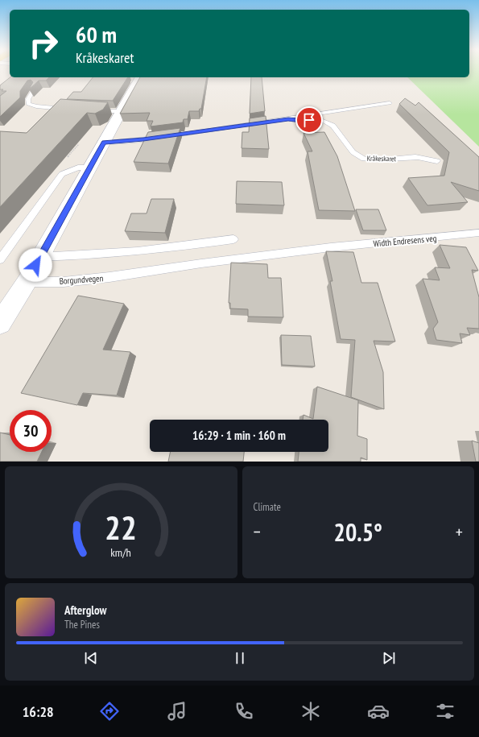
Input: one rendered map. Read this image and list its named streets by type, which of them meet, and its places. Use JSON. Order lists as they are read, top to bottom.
{
  "streets": {
    "lane": ["Kråkeskaret", "Width Endresens veg", "Borgundvegen"]
  },
  "crossings": [
    ["Width Endresens veg", "Borgundvegen"]
  ],
  "page": {
    "turn": ["60 m", "Kråkeskaret"],
    "limit": "30",
    "trip": "16:29 · 1 min · 160 m",
    "tile": "Climate",
    "heat": ["−", "20.5°", "+"],
    "song": ["Afterglow", "The Pines"],
    "tabs": "16:28",
    "gauge": ["22", "km/h"]
  }
}
